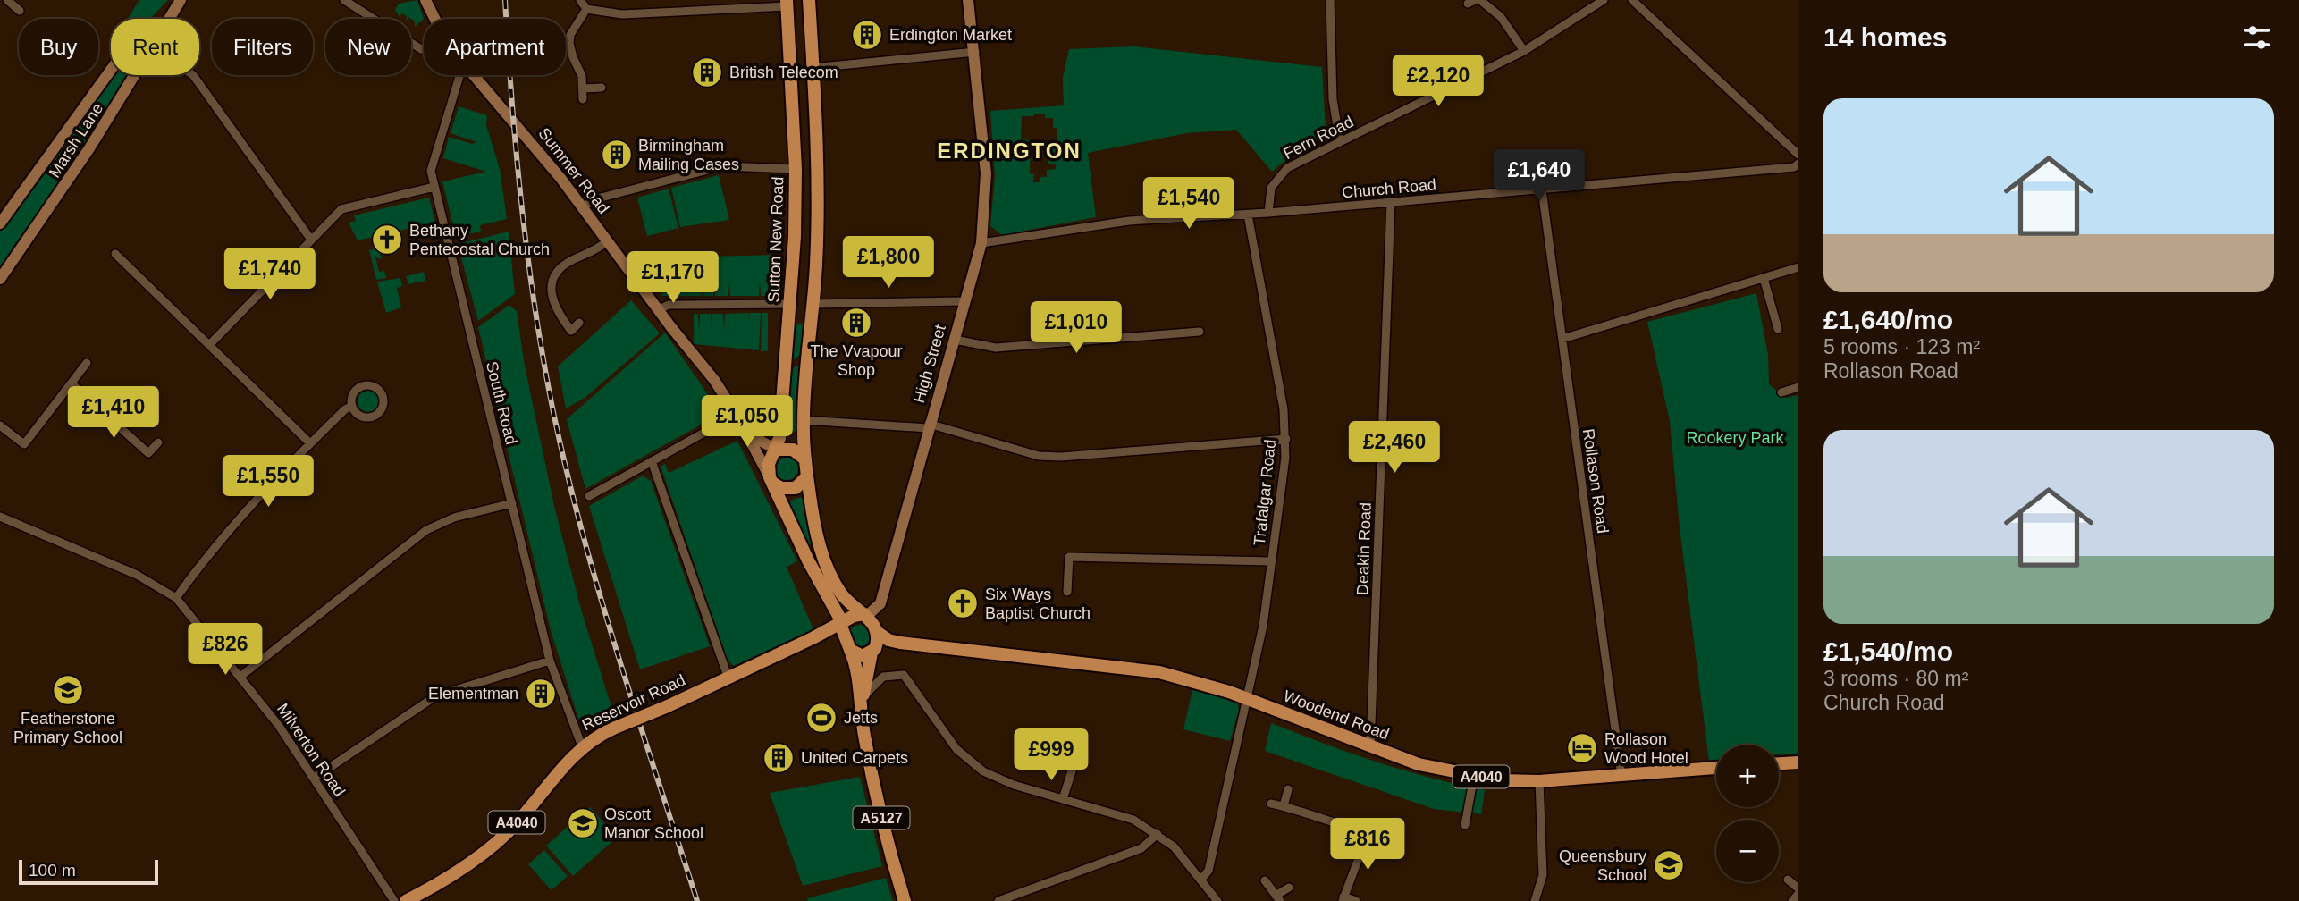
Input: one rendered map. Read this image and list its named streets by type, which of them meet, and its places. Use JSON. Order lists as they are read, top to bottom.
{
  "streets": {
    "main road": [
      "Marsh Lane",
      "Summer Road",
      "Sutton New Road",
      "High Street",
      "Reservoir Road",
      "Woodend Road",
      "A4040",
      "A5127"
    ],
    "street": [
      "Fern Road",
      "Church Road",
      "South Road",
      "Rollason Road",
      "Trafalgar Road",
      "Deakin Road",
      "Milverton Road"
    ]
  },
  "crossings": [
    ["Fern Road", "Church Road"],
    ["Summer Road", "Sutton New Road"],
    ["Summer Road", "High Street"],
    ["Summer Road", "Reservoir Road"],
    ["Summer Road", "Woodend Road"],
    ["Summer Road", "A5127"],
    ["Church Road", "High Street"],
    ["Church Road", "Rollason Road"],
    ["Church Road", "Trafalgar Road"],
    ["Church Road", "Deakin Road"],
    ["High Street", "Reservoir Road"],
    ["High Street", "Woodend Road"],
    ["High Street", "A5127"],
    ["South Road", "Reservoir Road"],
    ["Rollason Road", "Woodend Road"],
    ["Trafalgar Road", "Woodend Road"],
    ["Deakin Road", "Woodend Road"],
    ["Reservoir Road", "Woodend Road"],
    ["Reservoir Road", "A5127"],
    ["Woodend Road", "A5127"]
  ],
  "districts": ["ERDINGTON"],
  "parks": ["Rookery Park"],
  "places": {
    "building": [
      "Erdington Market",
      "British Telecom",
      "Birmingham Mailing Cases",
      "The Vvapour Shop",
      "Elementman",
      "United Carpets"
    ],
    "church": ["Bethany Pentecostal Church", "Six Ways Baptist Church"],
    "school or university": ["Featherstone Primary School", "Oscott Manor School", "Queensbury School"],
    "sports": ["Jetts"],
    "hotel": ["Rollason Wood Hotel"]
  },
  "scale_bar": "100 m",
  "page": {
    "heading": "14 homes",
    "chip": [
      "Buy",
      "Rent",
      "Filters",
      "New",
      "Apartment"
    ],
    "price": [
      "£2,120",
      "£1,640",
      "£1,540",
      "£1,800",
      "£1,740",
      "£1,170",
      "£1,010",
      "£1,410",
      "£1,050",
      "£2,460",
      "£1,550",
      "£826",
      "£999",
      "£816"
    ],
    "list": [
      {
        "name": "£1,640/mo",
        "note": "5 rooms · 123 m² · Rollason Road"
      },
      {
        "name": "£1,540/mo",
        "note": "3 rooms · 80 m² · Church Road"
      }
    ],
    "map_buttons": ["+", "−"],
    "scale": "100 m"
  }
}
